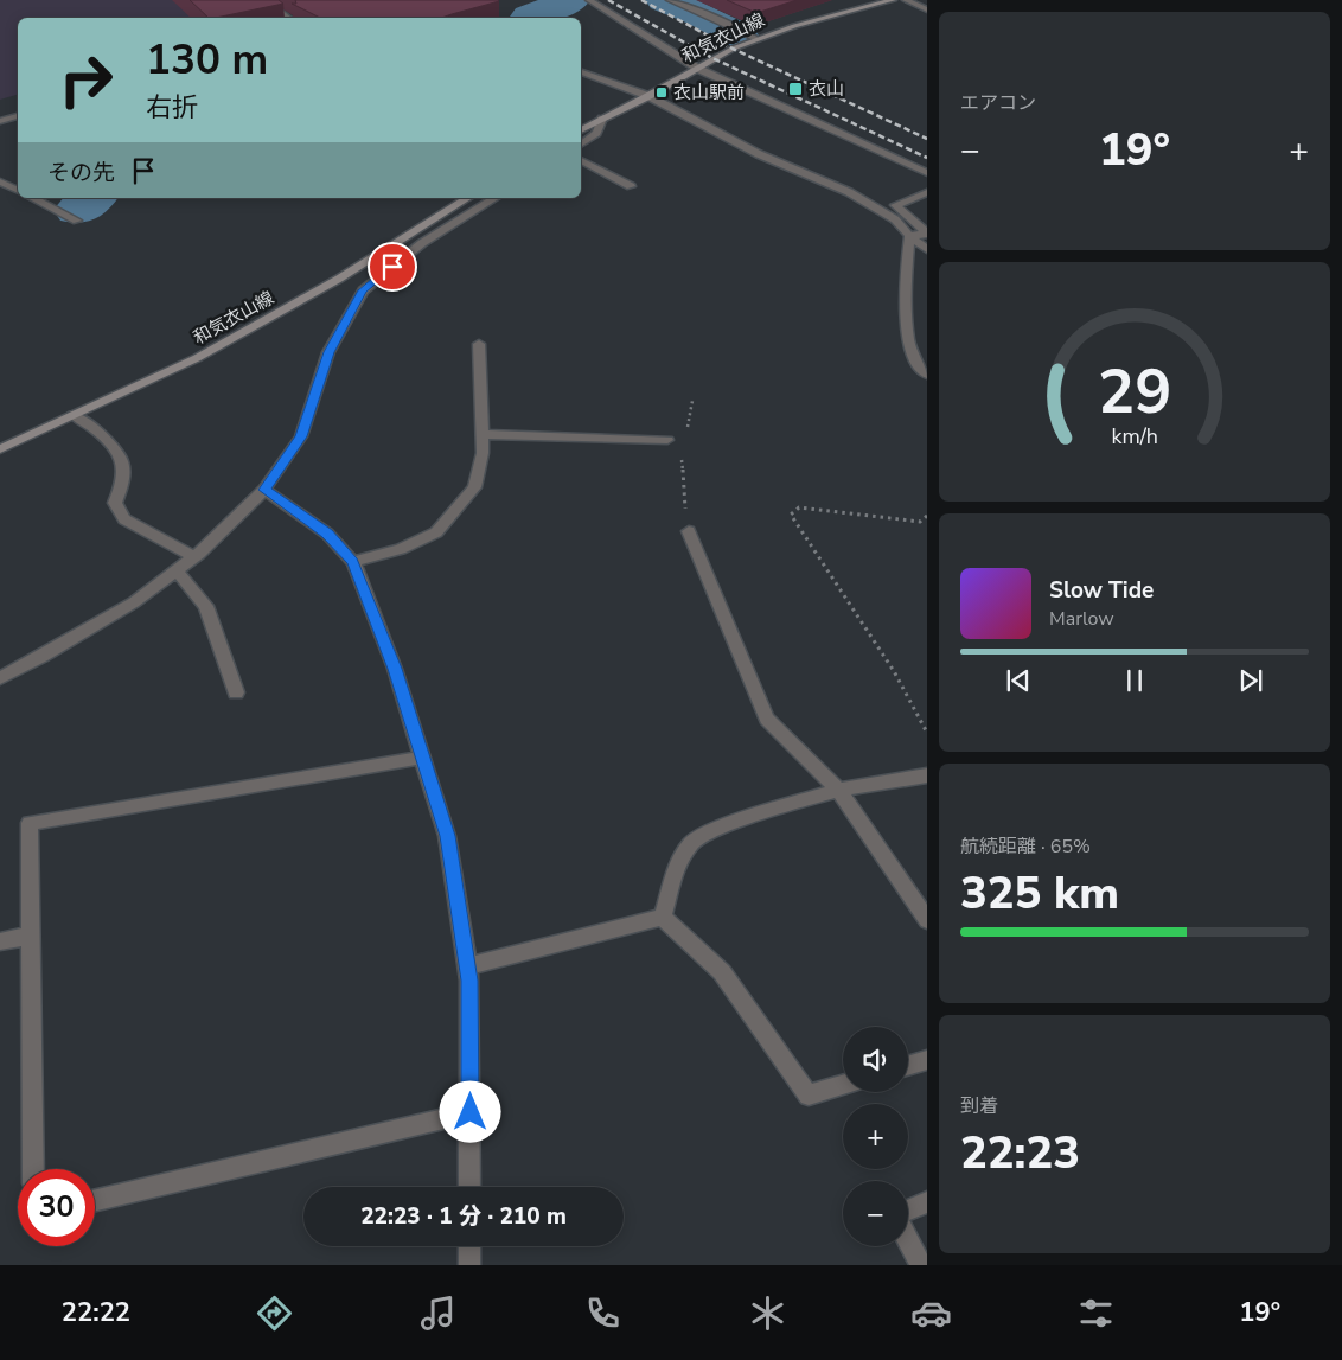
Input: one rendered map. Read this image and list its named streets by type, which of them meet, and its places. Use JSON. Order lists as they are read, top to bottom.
{
  "streets": {
    "main road": ["和気衣山線"]
  },
  "places": {
    "transit": ["衣山", "衣山駅前"]
  },
  "page": {
    "tile": [
      "エアコン",
      ["航続距離 · 65%", "325 km"],
      ["到着", "22:23"]
    ],
    "turn": ["130 m", "右折"],
    "heat": ["−", "19°", "+"],
    "then": "その先",
    "song": ["Slow Tide", "Marlow"],
    "map_buttons": ["+", "−"],
    "limit": "30",
    "trip": "22:23 · 1 分 · 210 m",
    "tabs": ["22:22", "19°"],
    "gauge": ["29", "km/h"]
  }
}
